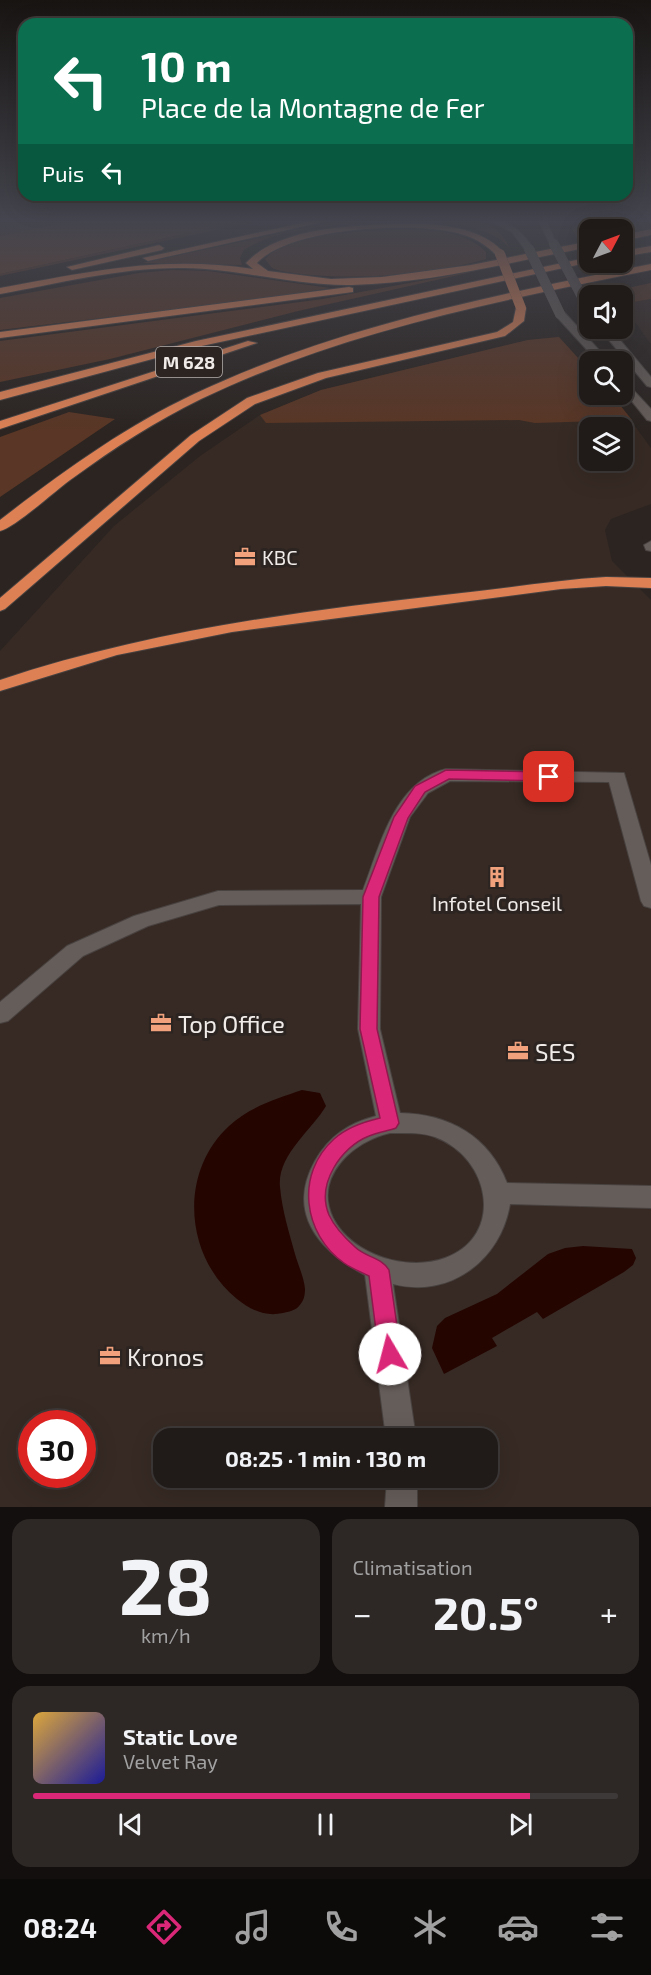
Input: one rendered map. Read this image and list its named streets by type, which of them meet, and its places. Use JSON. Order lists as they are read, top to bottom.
{
  "streets": {
    "highway": ["M 628"]
  },
  "places": {
    "office": [
      "KBC",
      "Top Office",
      "SES",
      "Kronos"
    ],
    "building": ["Infotel Conseil"]
  },
  "north": "top right",
  "page": {
    "turn": ["10 m", "Place de la Montagne de Fer"],
    "then": "Puis",
    "limit": "30",
    "trip": "08:25 · 1 min · 130 m",
    "tile": [
      ["28", "km/h"],
      "Climatisation"
    ],
    "heat": ["−", "20.5°", "+"],
    "song": ["Static Love", "Velvet Ray"],
    "tabs": "08:24"
  }
}
